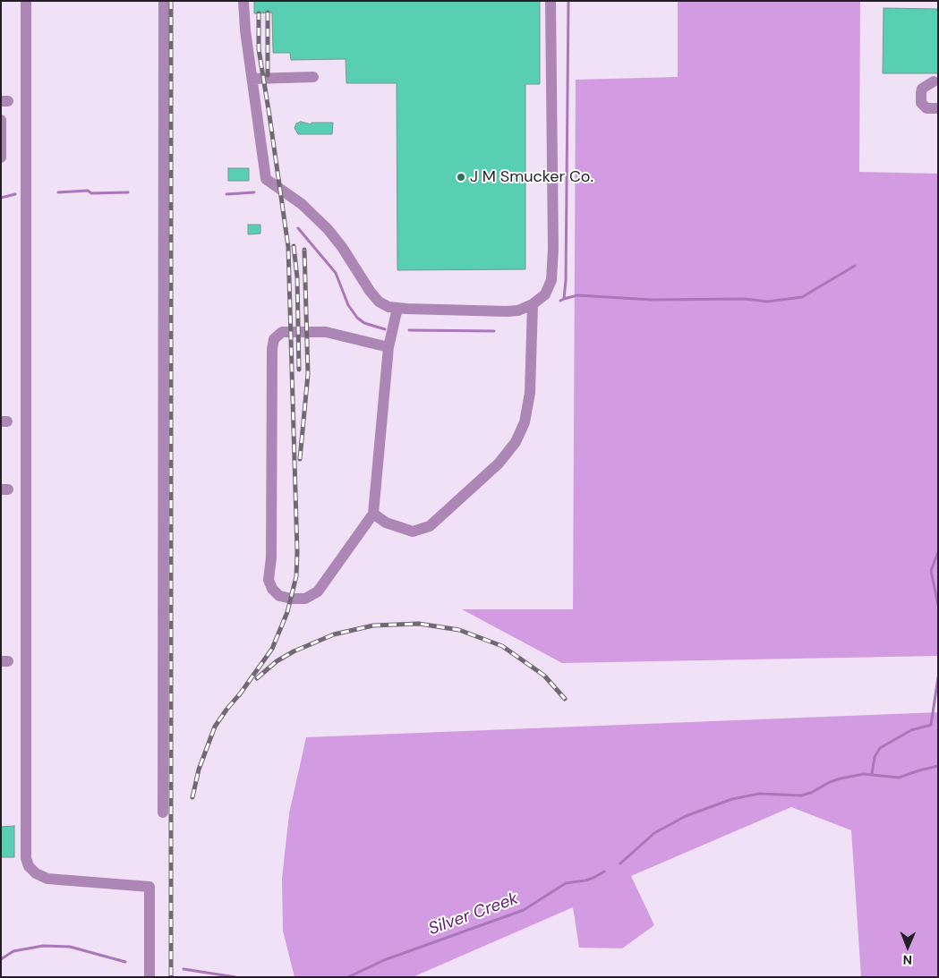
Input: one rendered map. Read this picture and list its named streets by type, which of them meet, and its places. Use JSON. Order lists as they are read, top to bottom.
{
  "water": ["Silver Creek"],
  "places": ["J M Smucker Co."],
  "north": "bottom"
}
